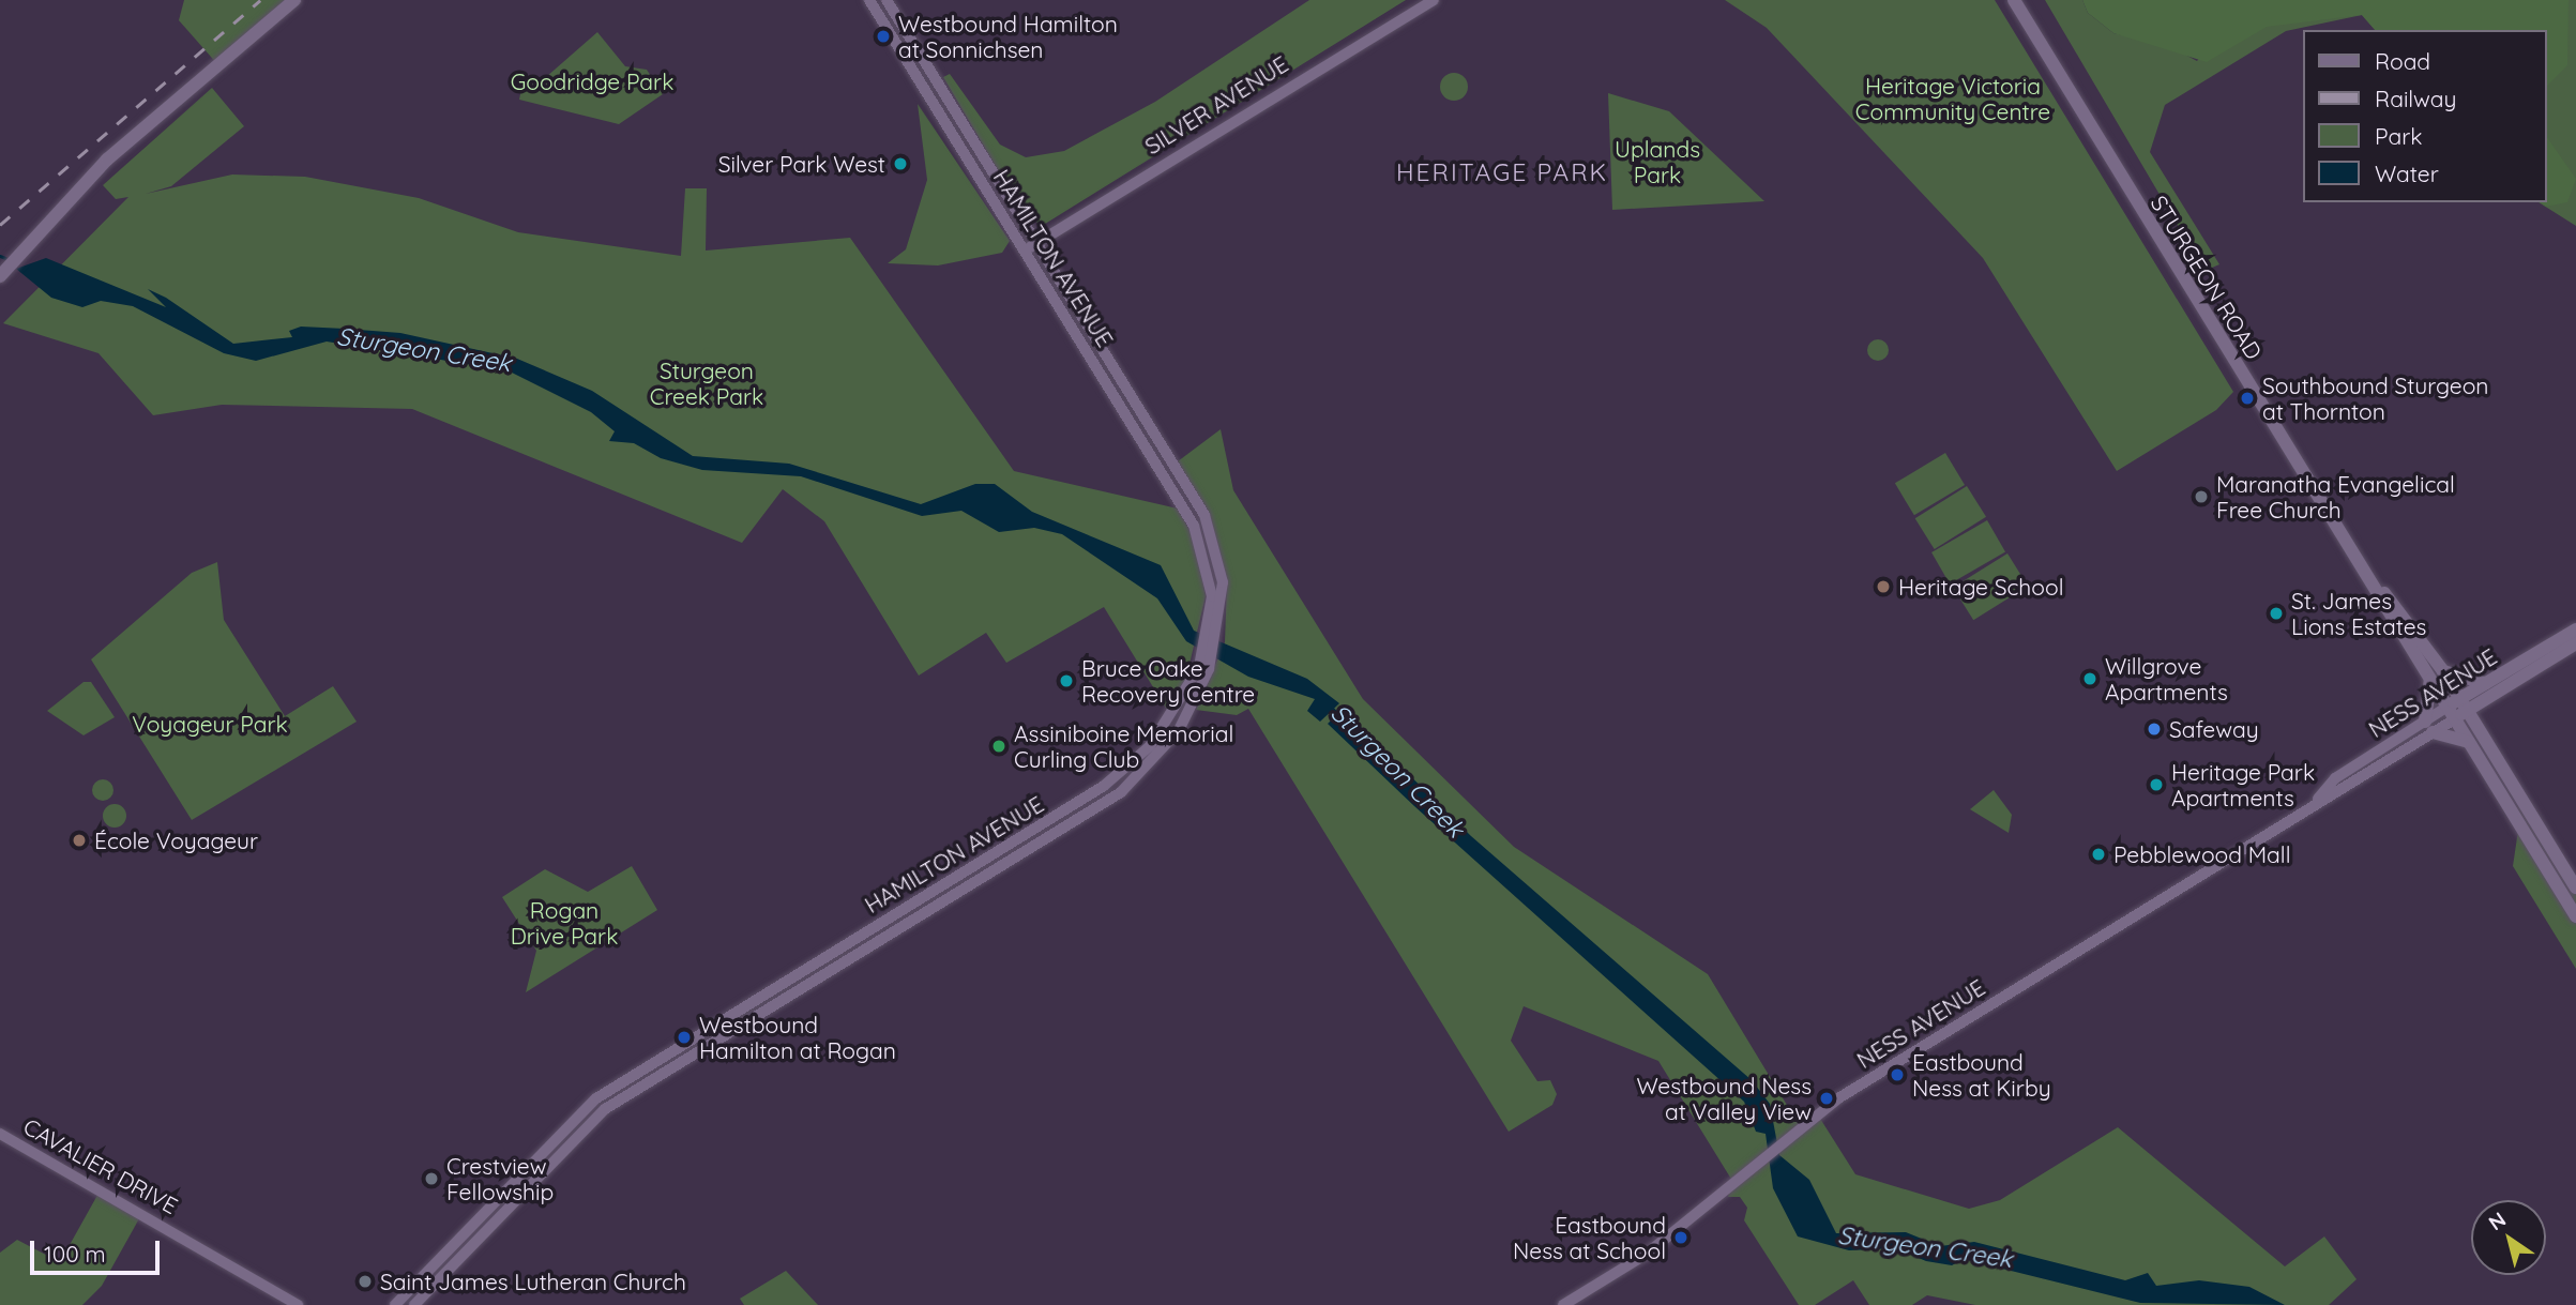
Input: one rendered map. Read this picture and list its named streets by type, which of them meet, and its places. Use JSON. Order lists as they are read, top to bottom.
{
  "streets": {
    "main road": ["STURGEON ROAD", "NESS AVENUE"],
    "street": ["SILVER AVENUE", "HAMILTON AVENUE", "CAVALIER DRIVE"]
  },
  "crossings": [
    ["SILVER AVENUE", "HAMILTON AVENUE"],
    ["STURGEON ROAD", "NESS AVENUE"]
  ],
  "districts": ["HERITAGE PARK"],
  "water": ["Sturgeon Creek"],
  "parks": [
    "Goodridge Park",
    "Heritage Victoria Community Centre",
    "Uplands Park",
    "Sturgeon Creek Park",
    "Voyageur Park",
    "Rogan Drive Park"
  ],
  "places": [
    "Westbound Hamilton at Sonnichsen",
    "Silver Park West",
    "Southbound Sturgeon at Thornton",
    "Maranatha Evangelical Free Church",
    "Heritage School",
    "St. James Lions Estates",
    "Willgrove Apartments",
    "Bruce Oake Recovery Centre",
    "Safeway",
    "Assiniboine Memorial Curling Club",
    "Heritage Park Apartments",
    "École Voyageur",
    "Pebblewood Mall",
    "Westbound Hamilton at Rogan",
    "Eastbound Ness at Kirby",
    "Westbound Ness at Valley View",
    "Crestview Fellowship",
    "Eastbound Ness at School",
    "Saint James Lutheran Church"
  ],
  "legend": [
    "Road",
    "Railway",
    "Park",
    "Water"
  ],
  "scale_bar": "100 m",
  "north": "top left"
}
